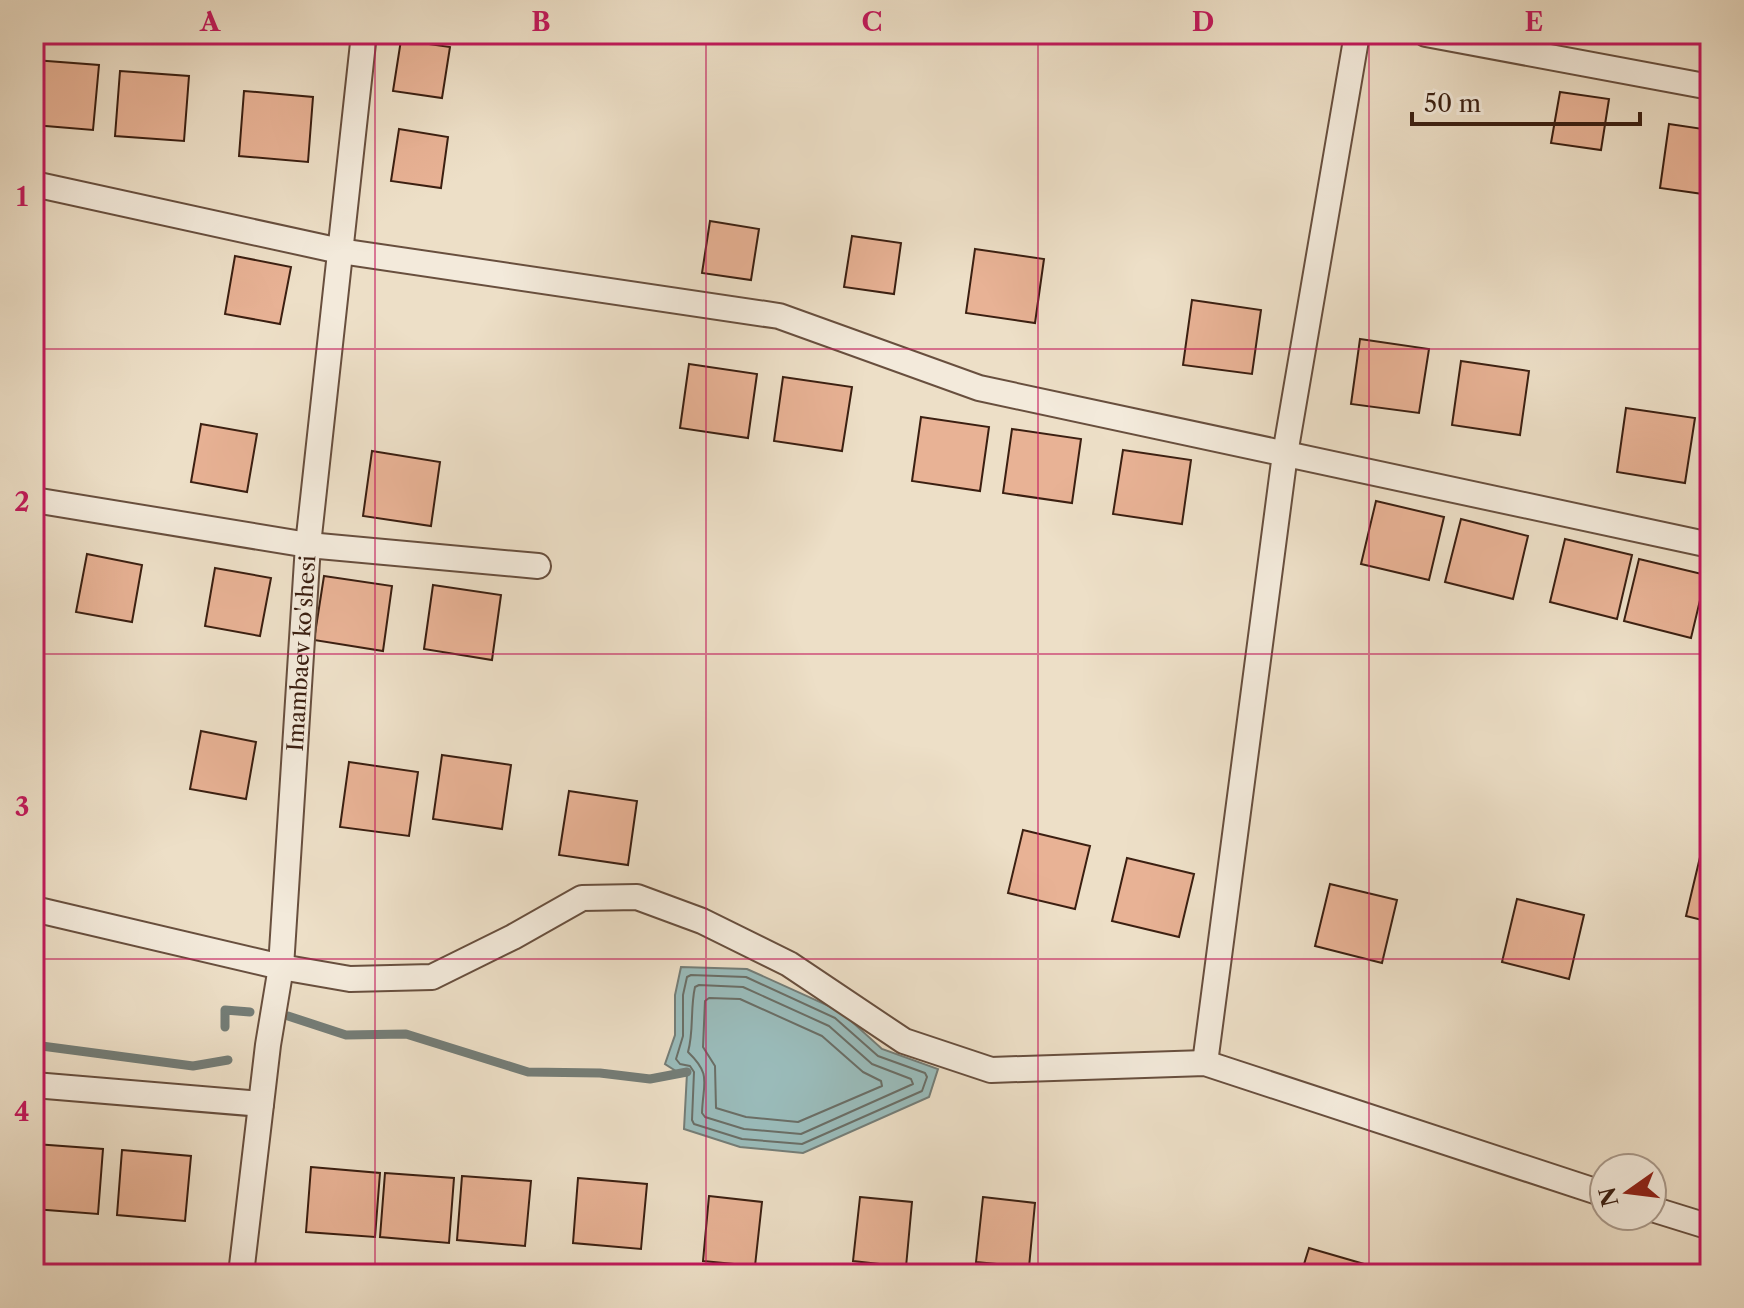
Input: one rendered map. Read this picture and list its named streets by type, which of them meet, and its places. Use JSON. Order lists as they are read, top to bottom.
{
  "streets": {
    "street": ["Imambaev ko'shesi"]
  },
  "scale_bar": "50 m",
  "north": "left",
  "grid": {
    "columns": [
      "A",
      "B",
      "C",
      "D",
      "E"
    ],
    "rows": [
      "1",
      "2",
      "3",
      "4"
    ]
  }
}
